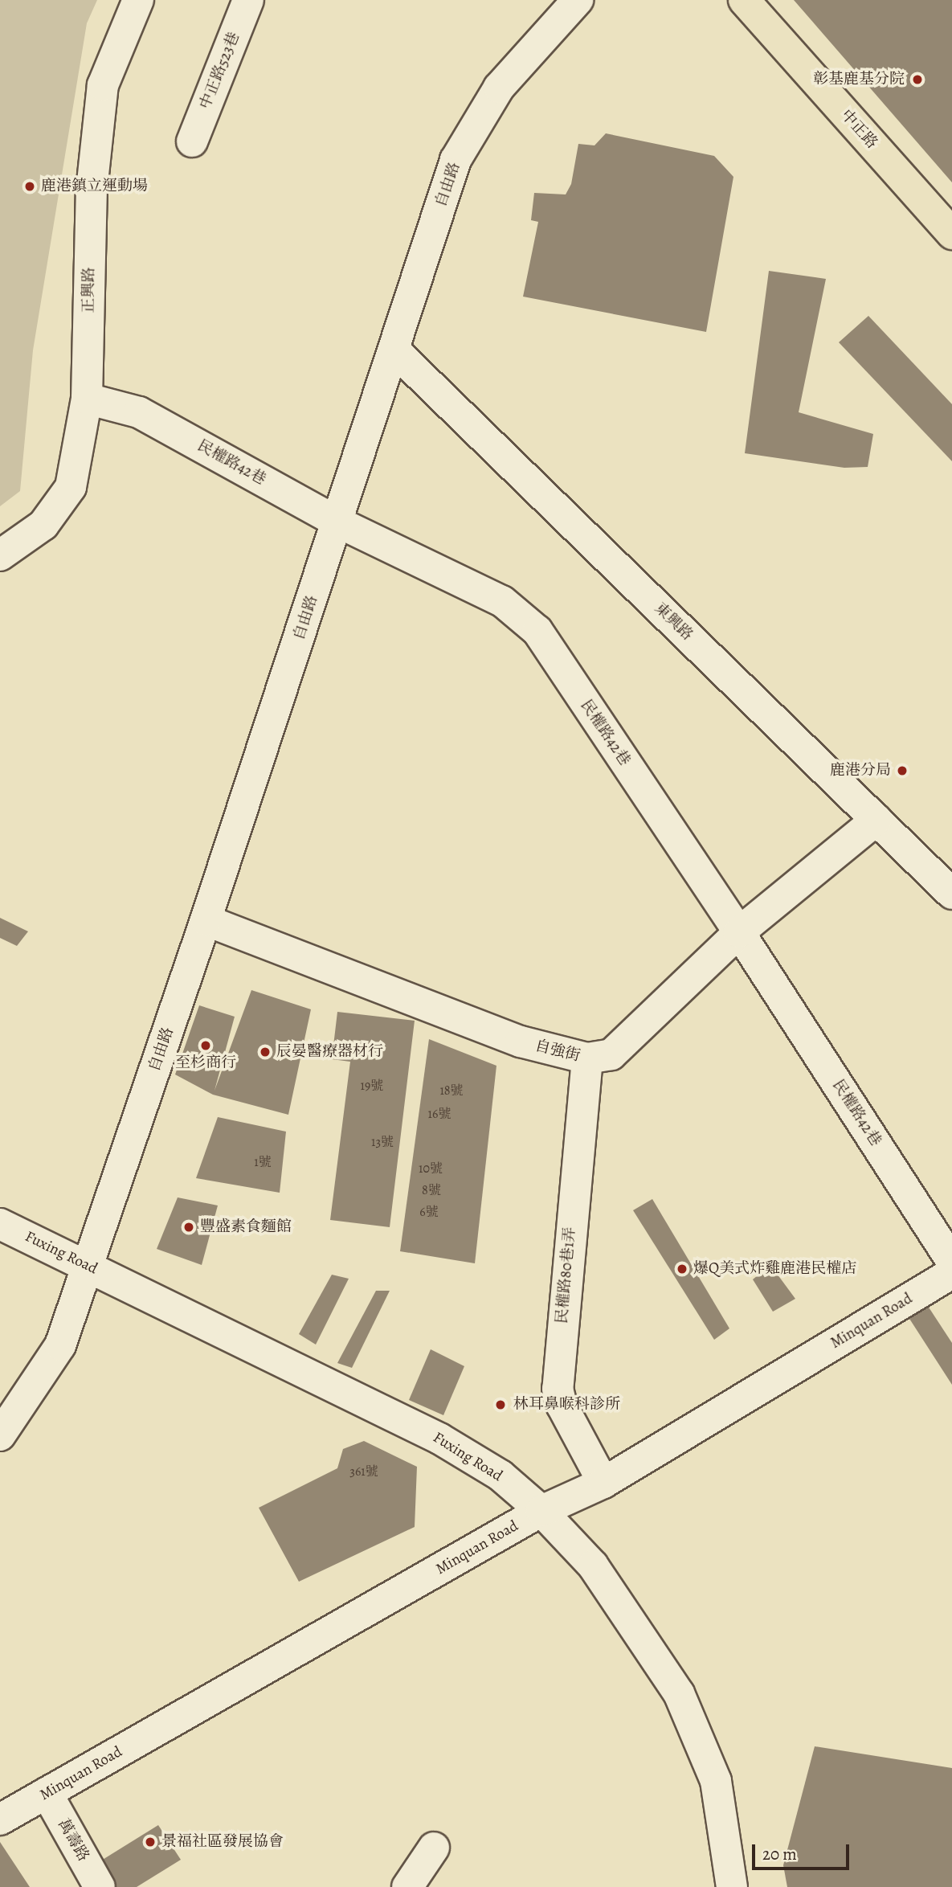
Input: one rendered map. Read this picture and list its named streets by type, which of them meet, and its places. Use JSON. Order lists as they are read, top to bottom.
{
  "streets": {
    "main road": ["中正路"],
    "street": [
      "中正路523巷",
      "自由路",
      "正興路",
      "民權路42巷",
      "東興路",
      "自強街",
      "Fuxing Road",
      "民權路80巷1弄",
      "Minquan Road",
      "萬壽路"
    ]
  },
  "crossings": [
    ["自由路", "民權路42巷"],
    ["自由路", "東興路"],
    ["自由路", "自強街"],
    ["自由路", "Fuxing Road"],
    ["正興路", "民權路42巷"],
    ["民權路42巷", "自強街"],
    ["東興路", "自強街"],
    ["自強街", "民權路80巷1弄"],
    ["Fuxing Road", "Minquan Road"],
    ["民權路80巷1弄", "Minquan Road"],
    ["Minquan Road", "萬壽路"]
  ],
  "places": [
    "彰基鹿基分院",
    "鹿港鎮立運動場",
    "鹿港分局",
    "至杉商行",
    "辰晏醫療器材行",
    "豐盛素食麵館",
    "爆Q美式炸雞鹿港民權店",
    "林耳鼻喉科診所",
    "景福社區發展協會"
  ],
  "house_numbers": [
    "19號",
    "18號",
    "16號",
    "13號",
    "1號",
    "10號",
    "8號",
    "6號",
    "361號"
  ],
  "scale_bar": "20 m"
}
